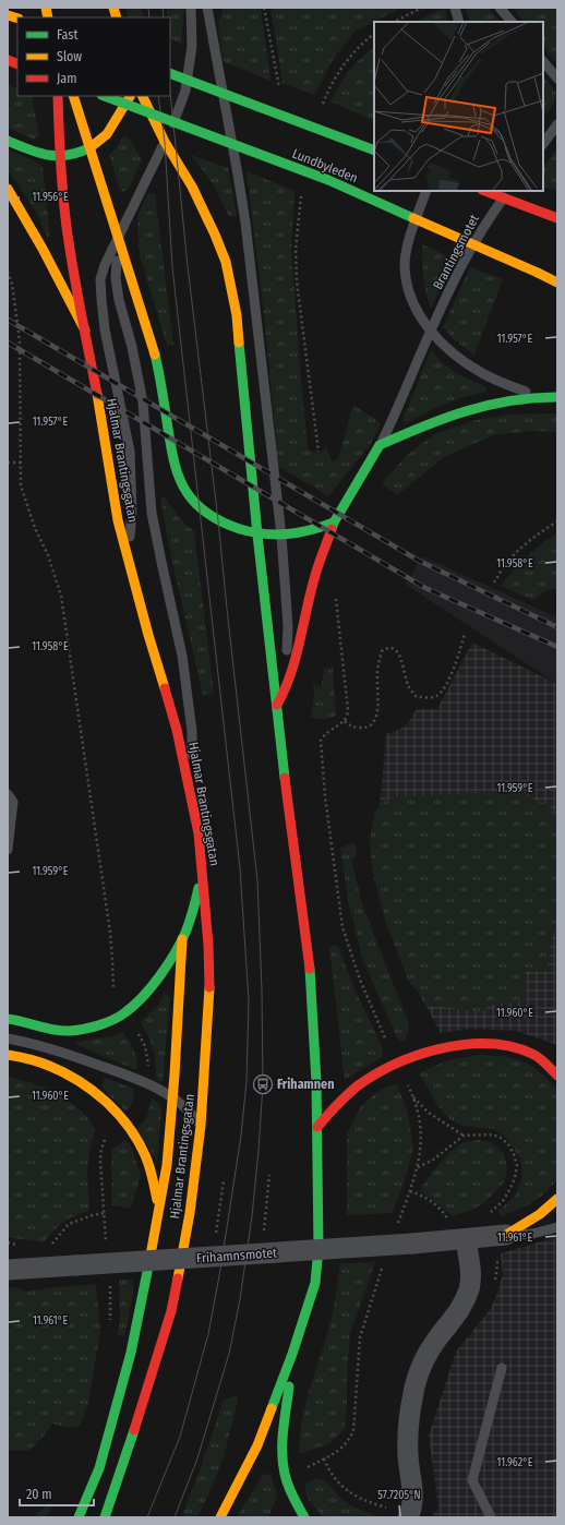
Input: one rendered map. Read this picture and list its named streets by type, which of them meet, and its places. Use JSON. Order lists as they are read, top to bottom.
{
  "streets": {
    "main road": ["Lundbyleden", "Hjalmar Brantingsgatan"],
    "street": ["Frihamnsmotet"],
    "lane": ["Brantingsmotet"]
  },
  "places": {
    "bus stop": ["Frihamnen"]
  },
  "legend": ["Fast", "Slow", "Jam"],
  "scale_bar": "20 m",
  "coordinates": [
    "11.956°E",
    "11.957°E",
    "11.958°E",
    "11.959°E",
    "11.960°E",
    "11.961°E",
    "11.962°E",
    "57.7205°N"
  ]
}
